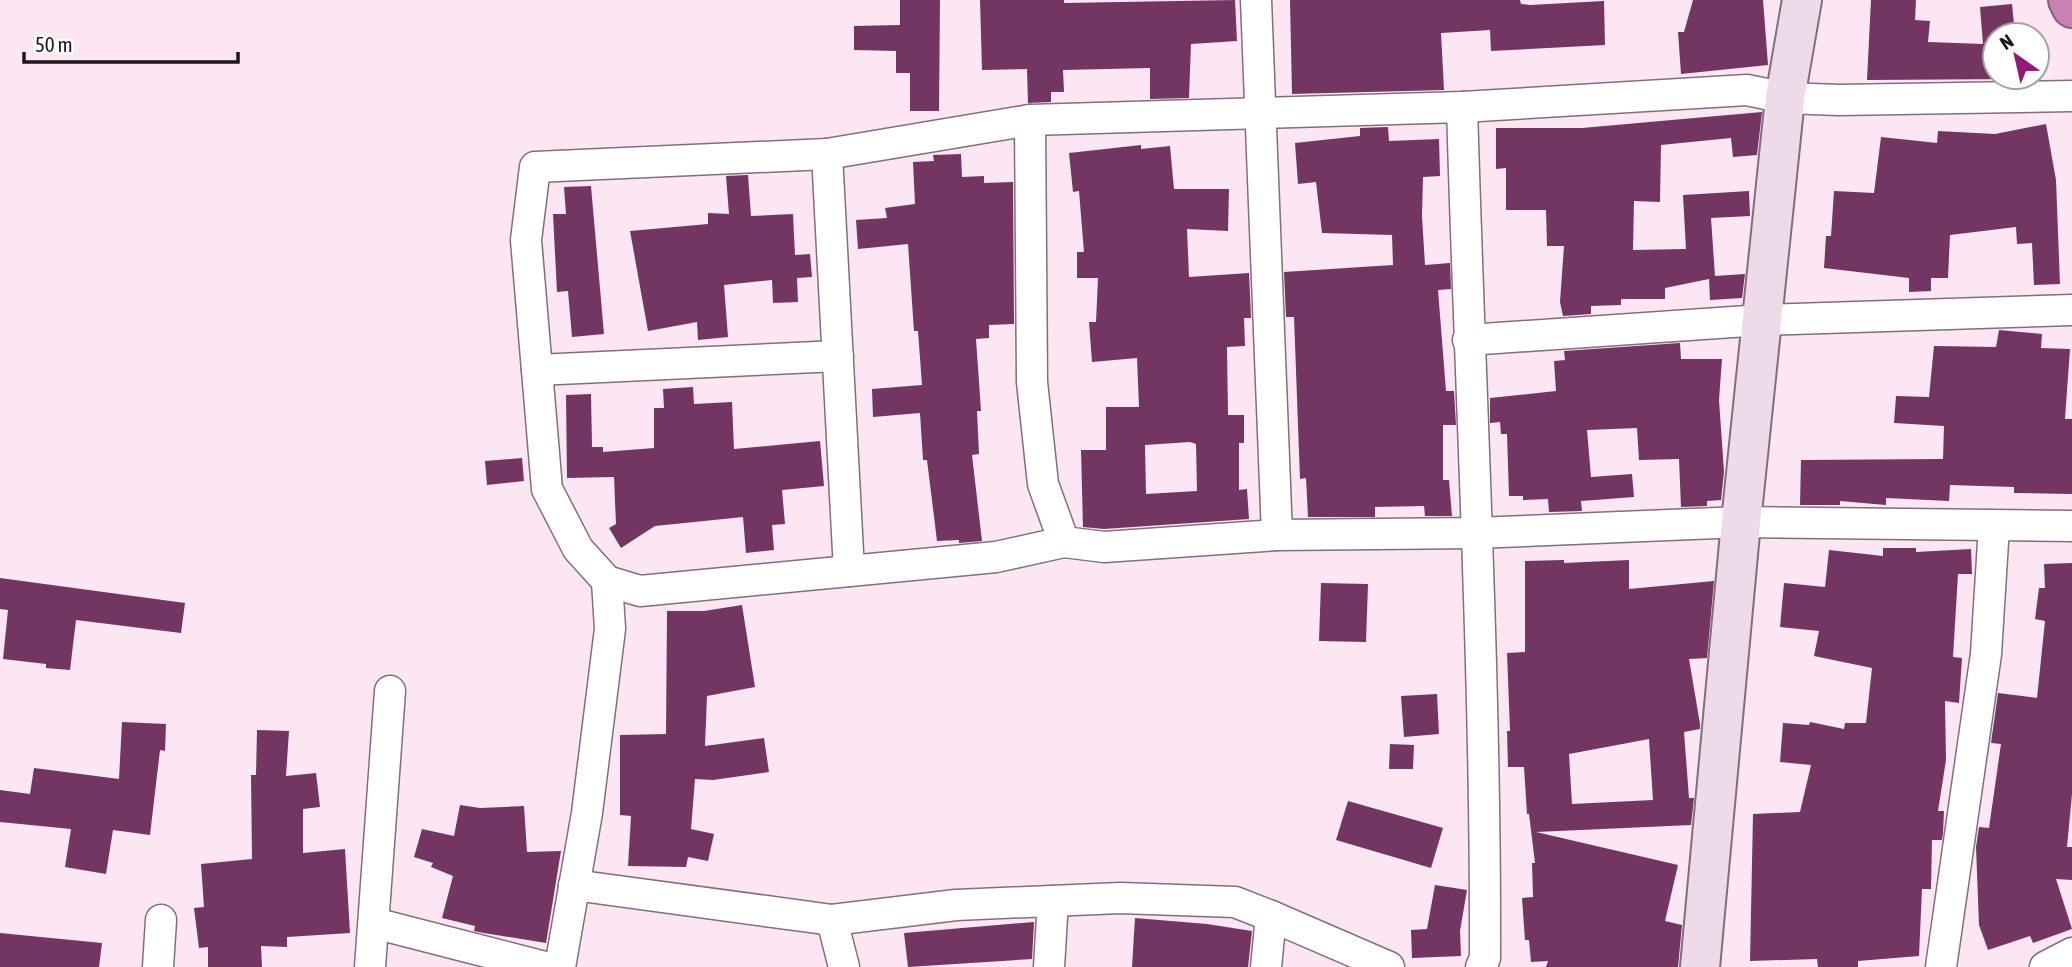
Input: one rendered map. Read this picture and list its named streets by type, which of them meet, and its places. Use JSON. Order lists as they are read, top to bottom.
{
  "scale_bar": "50 m",
  "north": "top left"
}
